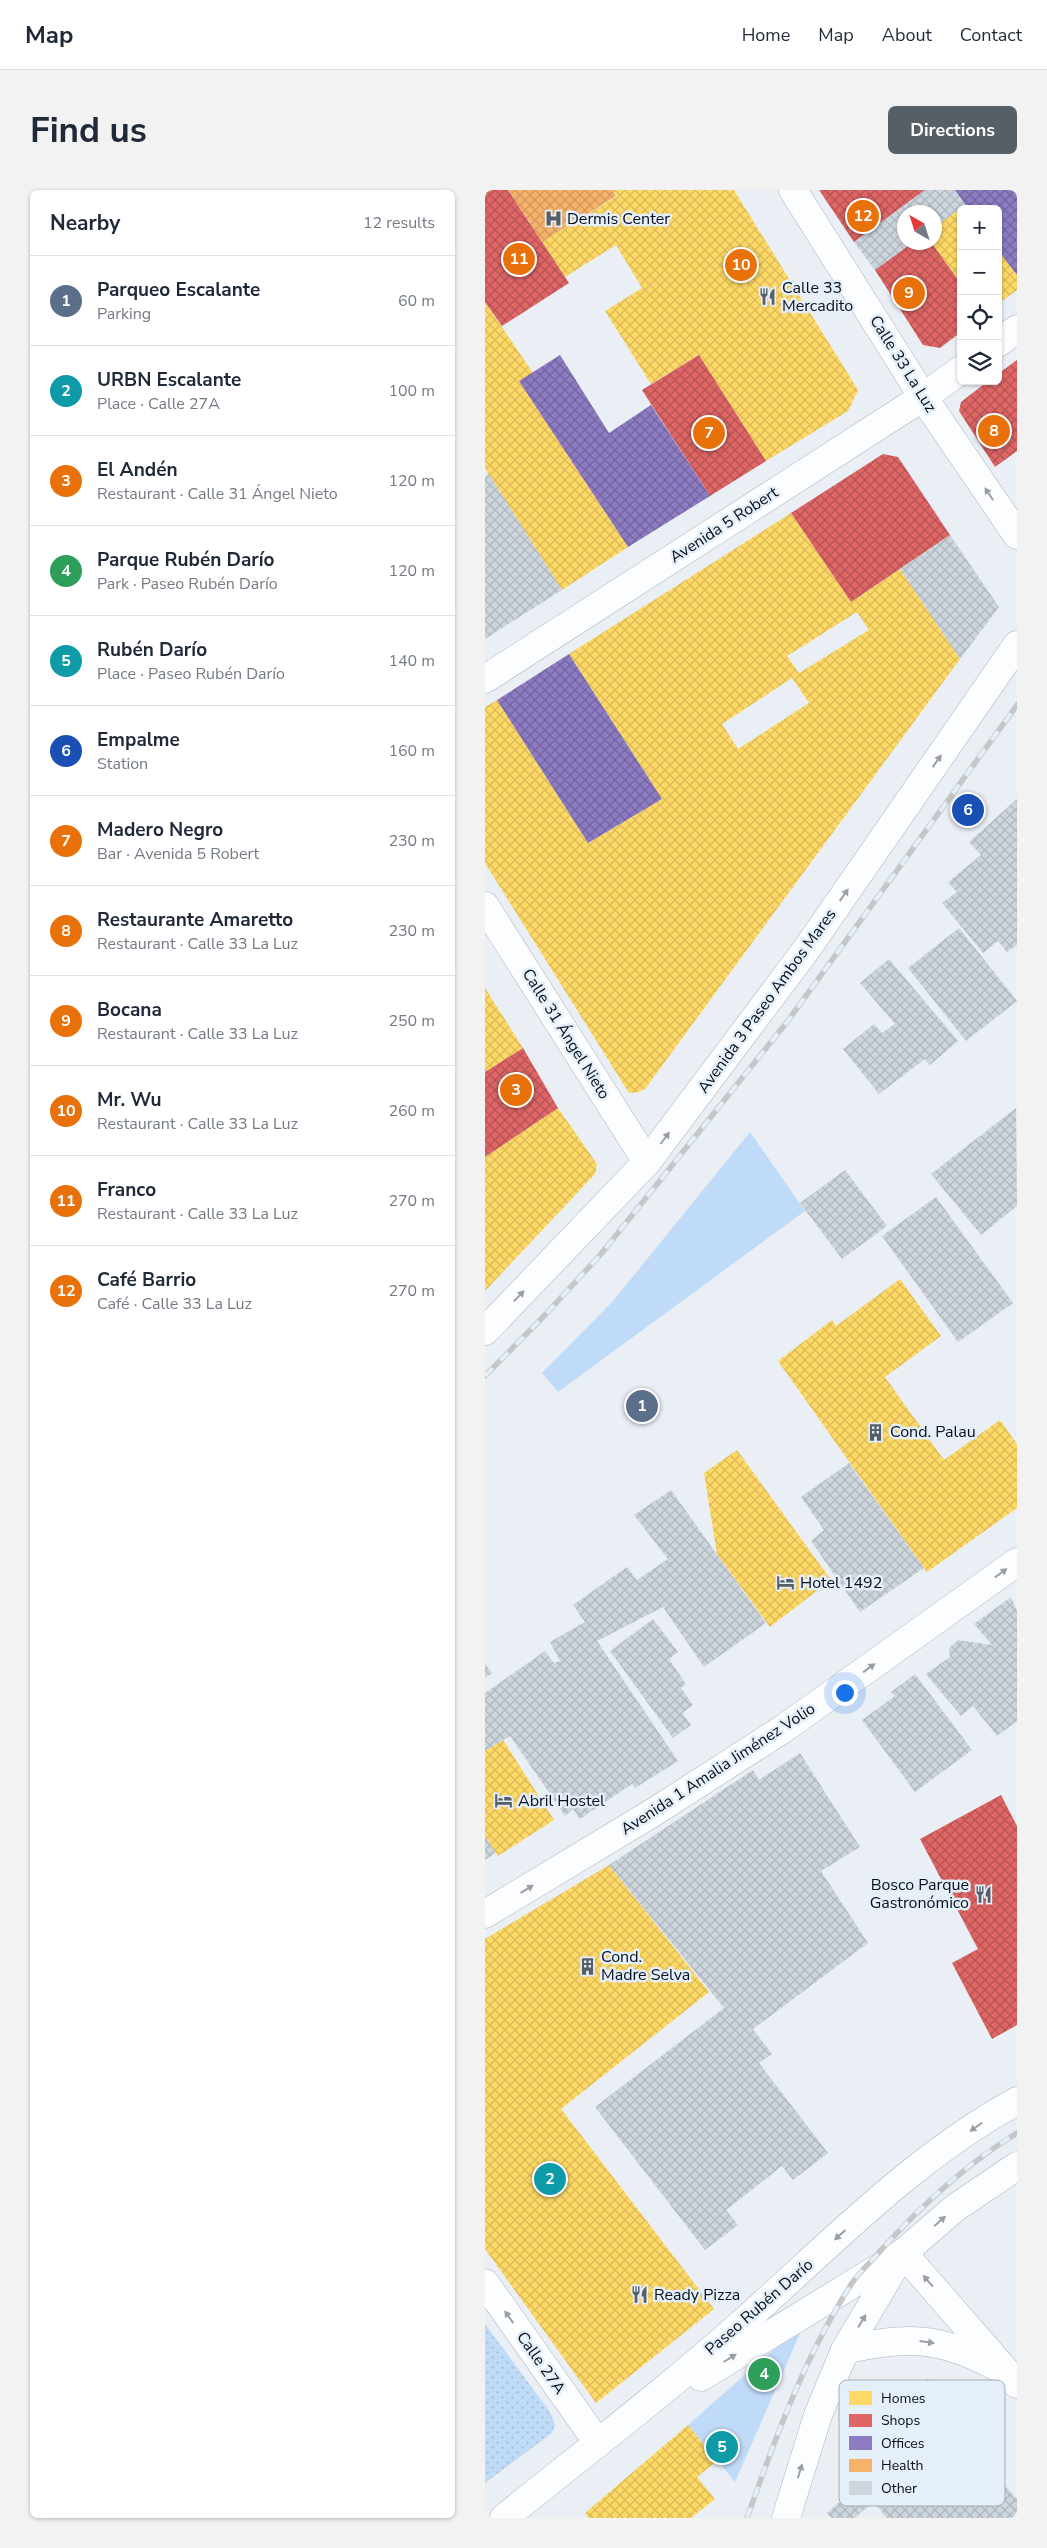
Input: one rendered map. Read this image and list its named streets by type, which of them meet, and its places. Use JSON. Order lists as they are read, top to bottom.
{
  "streets": {
    "main road": [
      "Calle 33 La Luz",
      "Avenida 5 Robert",
      "Avenida 3 Paseo Ambos Mares",
      "Calle 31 Ángel Nieto",
      "Avenida 1 Amalia Jiménez Volio",
      "Paseo Rubén Darío",
      "Calle 27A"
    ]
  },
  "crossings": [
    ["Calle 33 La Luz", "Avenida 5 Robert"],
    ["Avenida 3 Paseo Ambos Mares", "Calle 31 Ángel Nieto"],
    ["Paseo Rubén Darío", "Calle 27A"]
  ],
  "one_way": [
    "Calle 33 La Luz",
    "Avenida 3 Paseo Ambos Mares",
    "Avenida 1 Amalia Jiménez Volio",
    "Calle 27A"
  ],
  "places": {
    "hospital": ["Dermis Center"],
    "restaurant": ["Calle 33 Mercadito", "Bosco Parque Gastronómico", "Ready Pizza"],
    "building": ["Cond. Palau", "Cond. Madre Selva"],
    "hotel": ["Hotel 1492", "Abril Hostel"]
  },
  "legend": [
    "Homes",
    "Shops",
    "Offices",
    "Health",
    "Other"
  ],
  "north": "top left",
  "page": {
    "header": "Map",
    "nav": [
      "Home",
      "Map",
      "About",
      "Contact"
    ],
    "buttons": "Directions",
    "title": "Find us",
    "heading": ["Nearby", "12 results"],
    "pins": [
      "12",
      "11",
      "10",
      "9",
      "8",
      "7",
      "6",
      "3",
      "1",
      "2",
      "4",
      "5"
    ],
    "map_buttons": ["+", "−"],
    "list": [
      {
        "mark": "1",
        "name": "Parqueo Escalante",
        "note": "Parking",
        "value": "60 m"
      },
      {
        "mark": "2",
        "name": "URBN Escalante",
        "note": "Place · Calle 27A",
        "value": "100 m"
      },
      {
        "mark": "3",
        "name": "El Andén",
        "note": "Restaurant · Calle 31 Ángel Nieto",
        "value": "120 m"
      },
      {
        "mark": "4",
        "name": "Parque Rubén Darío",
        "note": "Park · Paseo Rubén Darío",
        "value": "120 m"
      },
      {
        "mark": "5",
        "name": "Rubén Darío",
        "note": "Place · Paseo Rubén Darío",
        "value": "140 m"
      },
      {
        "mark": "6",
        "name": "Empalme",
        "note": "Station",
        "value": "160 m"
      },
      {
        "mark": "7",
        "name": "Madero Negro",
        "note": "Bar · Avenida 5 Robert",
        "value": "230 m"
      },
      {
        "mark": "8",
        "name": "Restaurante Amaretto",
        "note": "Restaurant · Calle 33 La Luz",
        "value": "230 m"
      },
      {
        "mark": "9",
        "name": "Bocana",
        "note": "Restaurant · Calle 33 La Luz",
        "value": "250 m"
      },
      {
        "mark": "10",
        "name": "Mr. Wu",
        "note": "Restaurant · Calle 33 La Luz",
        "value": "260 m"
      },
      {
        "mark": "11",
        "name": "Franco",
        "note": "Restaurant · Calle 33 La Luz",
        "value": "270 m"
      },
      {
        "mark": "12",
        "name": "Café Barrio",
        "note": "Café · Calle 33 La Luz",
        "value": "270 m"
      }
    ]
  }
}
